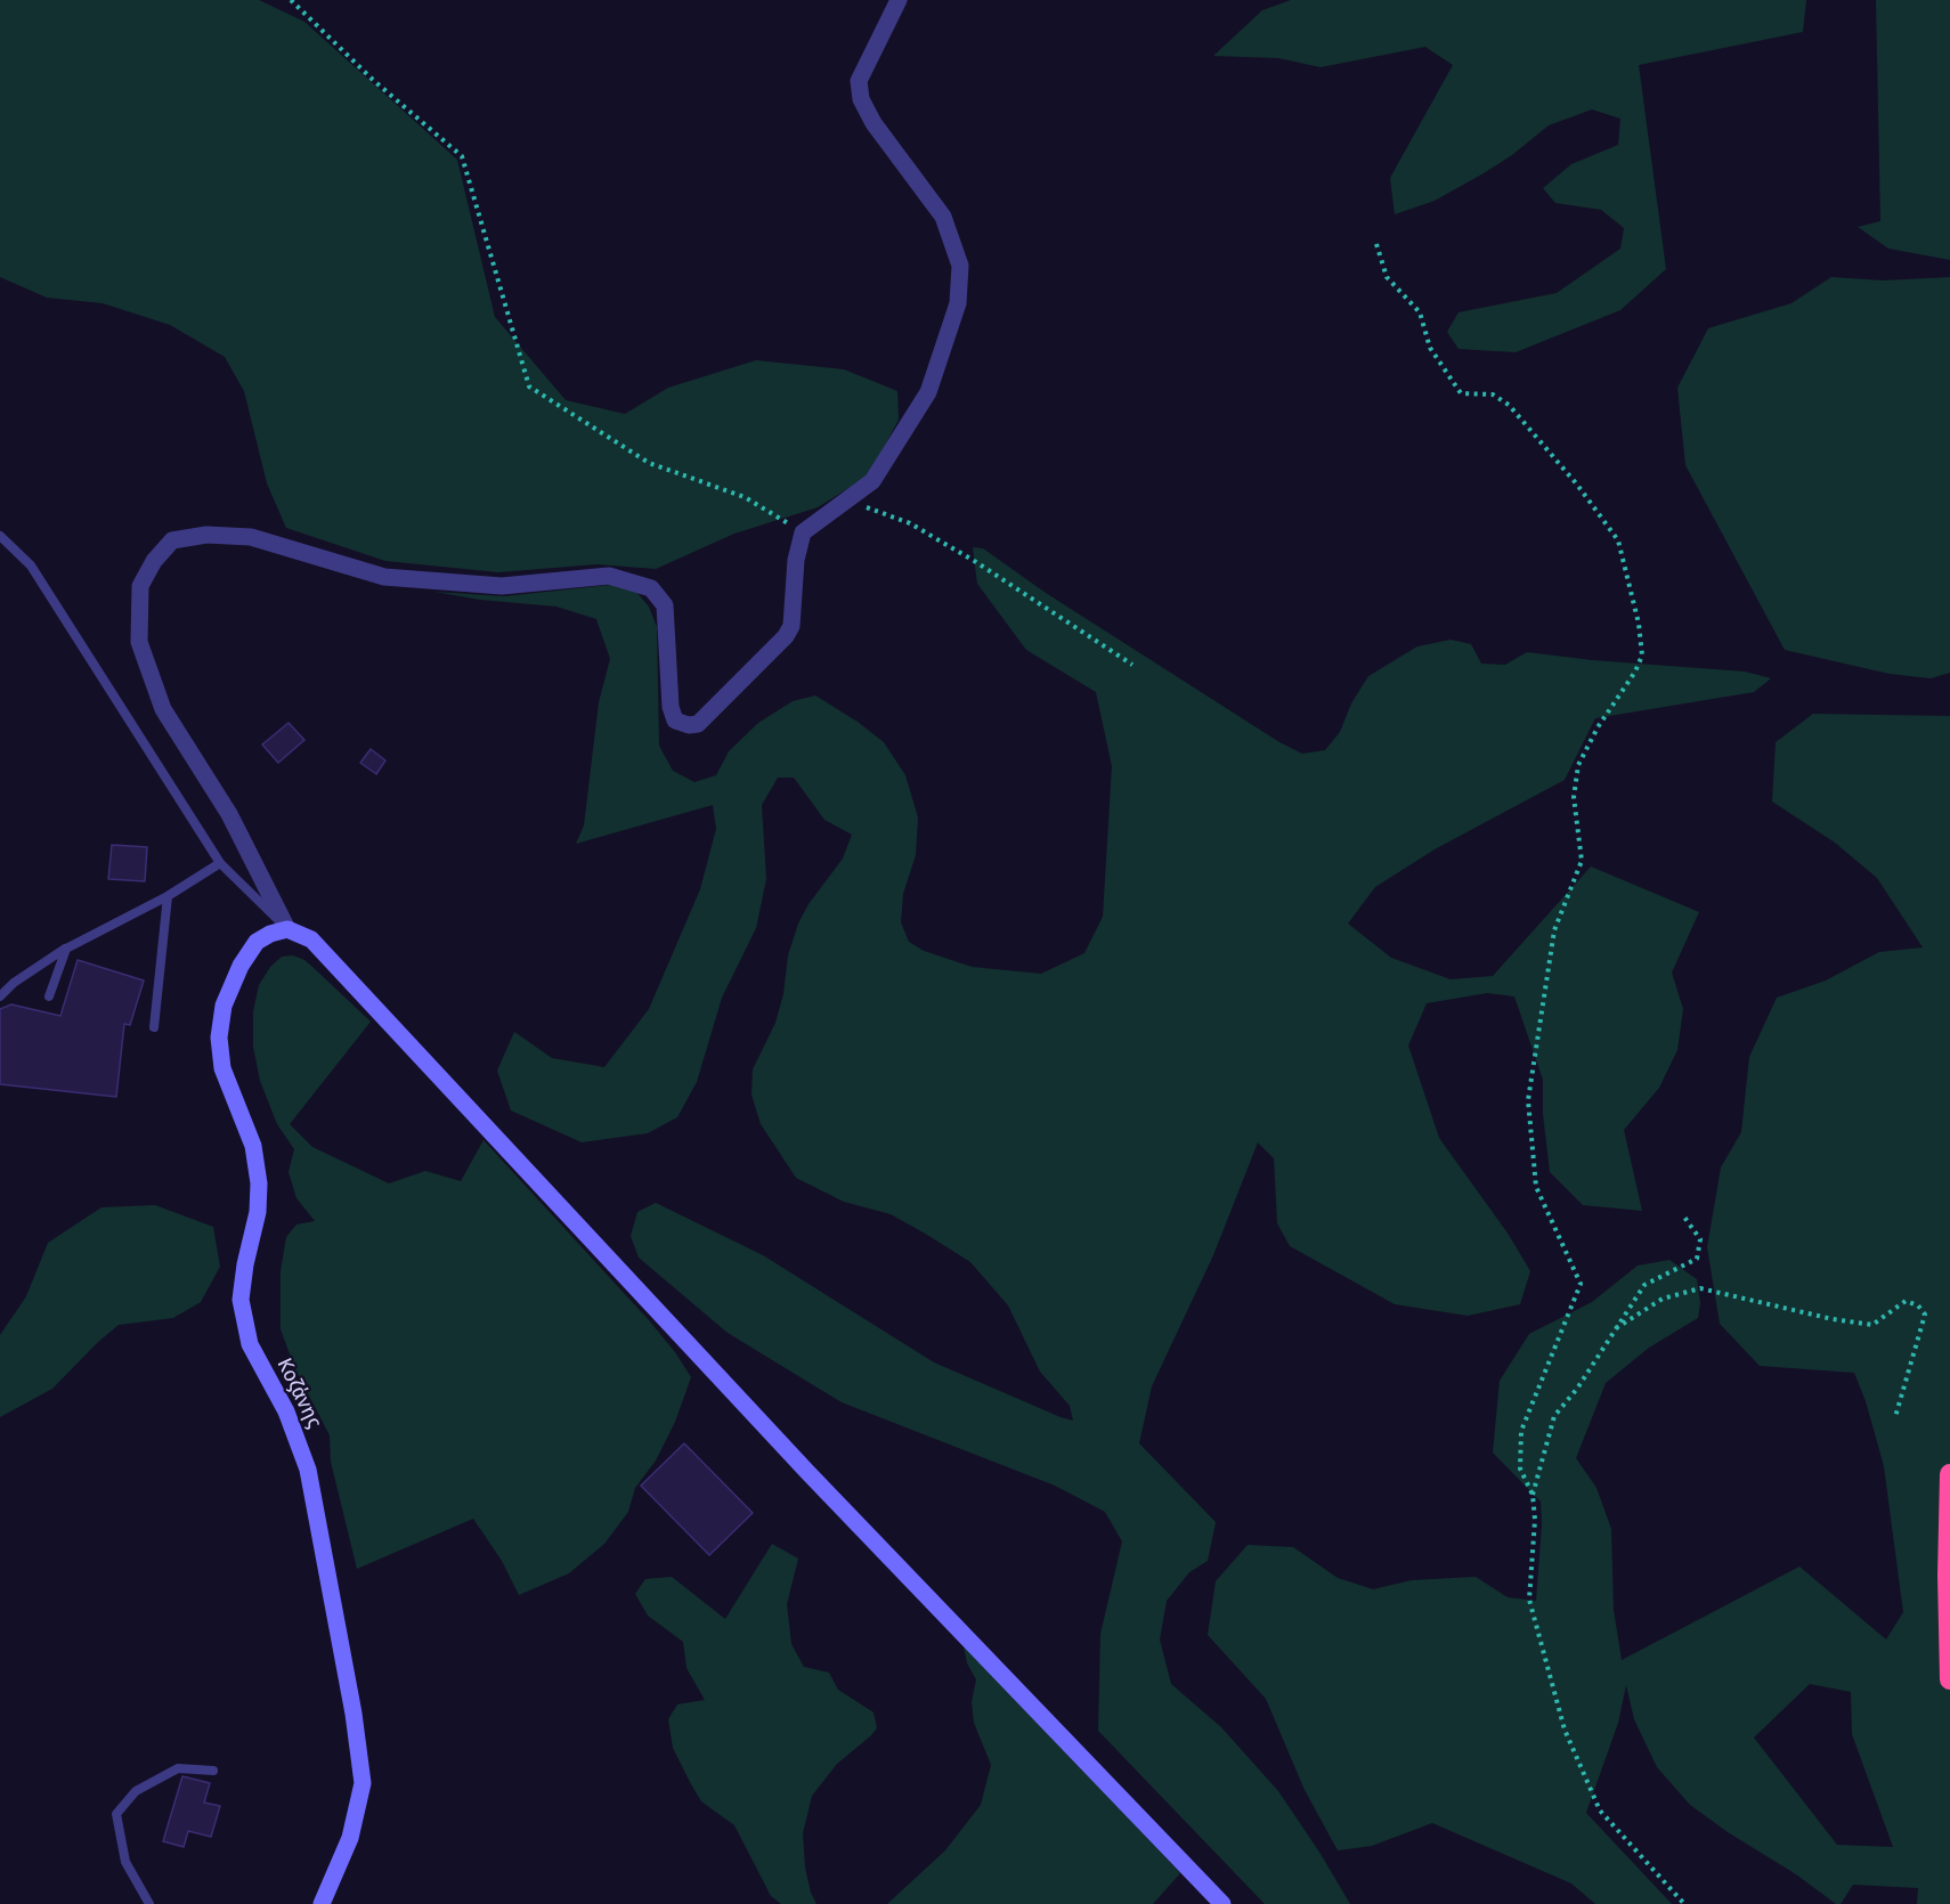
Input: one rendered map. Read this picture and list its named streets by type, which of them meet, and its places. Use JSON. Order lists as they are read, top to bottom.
{
  "streets": {
    "street": ["Κοζάνης"]
  }
}
